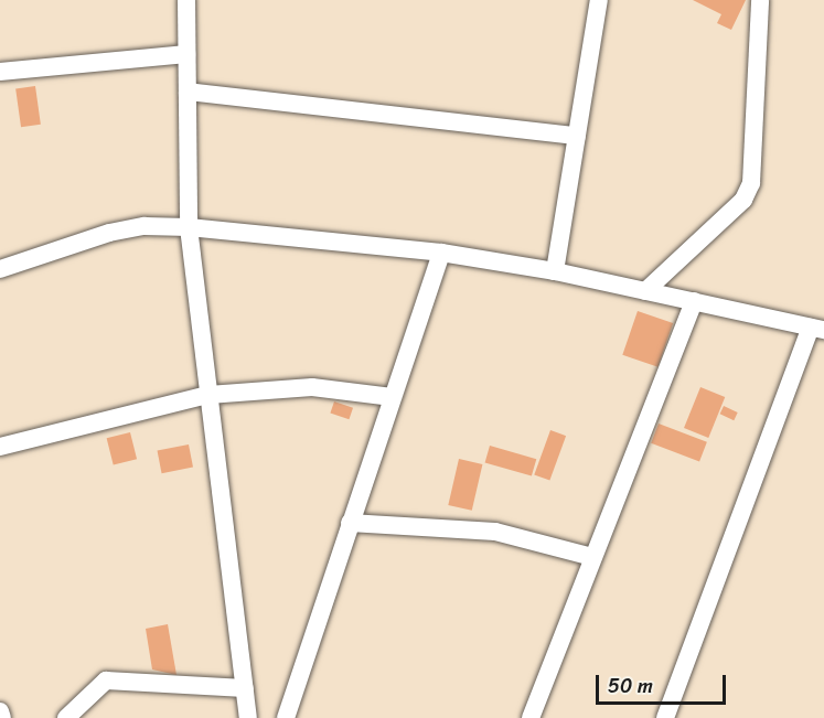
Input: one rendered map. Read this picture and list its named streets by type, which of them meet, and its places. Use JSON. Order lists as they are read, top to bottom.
{
  "scale_bar": "50 m"
}
